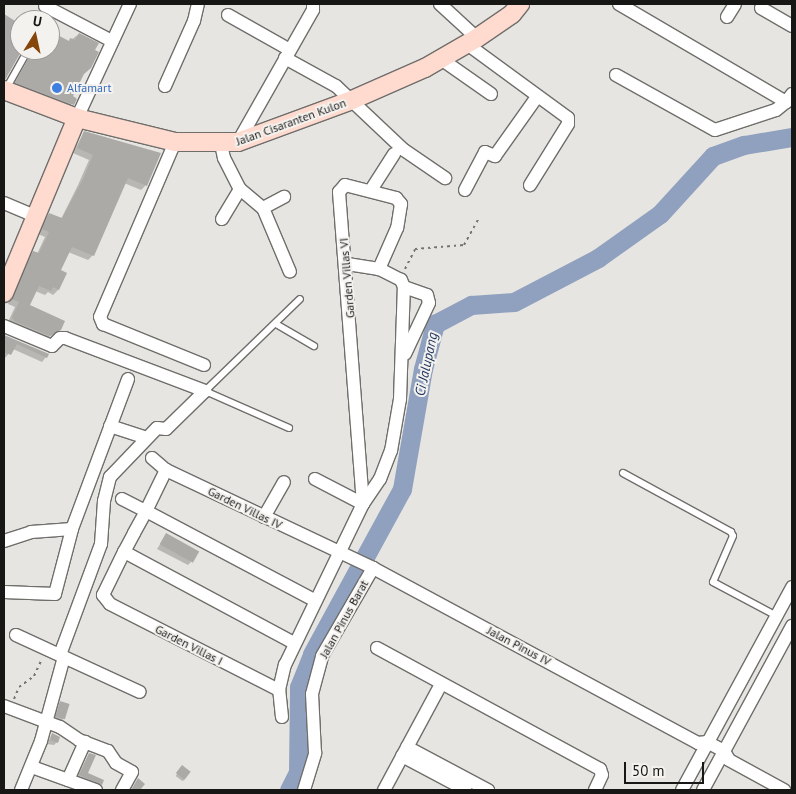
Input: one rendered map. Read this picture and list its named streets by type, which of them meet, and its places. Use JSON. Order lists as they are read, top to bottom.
{
  "streets": {
    "main road": ["Jalan Cisaranten Kulon"],
    "street": [
      "Garden Villas VI",
      "Garden Villas IV",
      "Jalan Pinus Barat",
      "Garden Villas I",
      "Jalan Pinus IV"
    ]
  },
  "crossings": [
    ["Garden Villas IV", "Jalan Pinus IV"],
    ["Jalan Pinus Barat", "Jalan Pinus IV"]
  ],
  "water": ["Ci Jalupang"],
  "places": ["Alfamart"],
  "scale_bar": "50 m",
  "north": "top"
}
